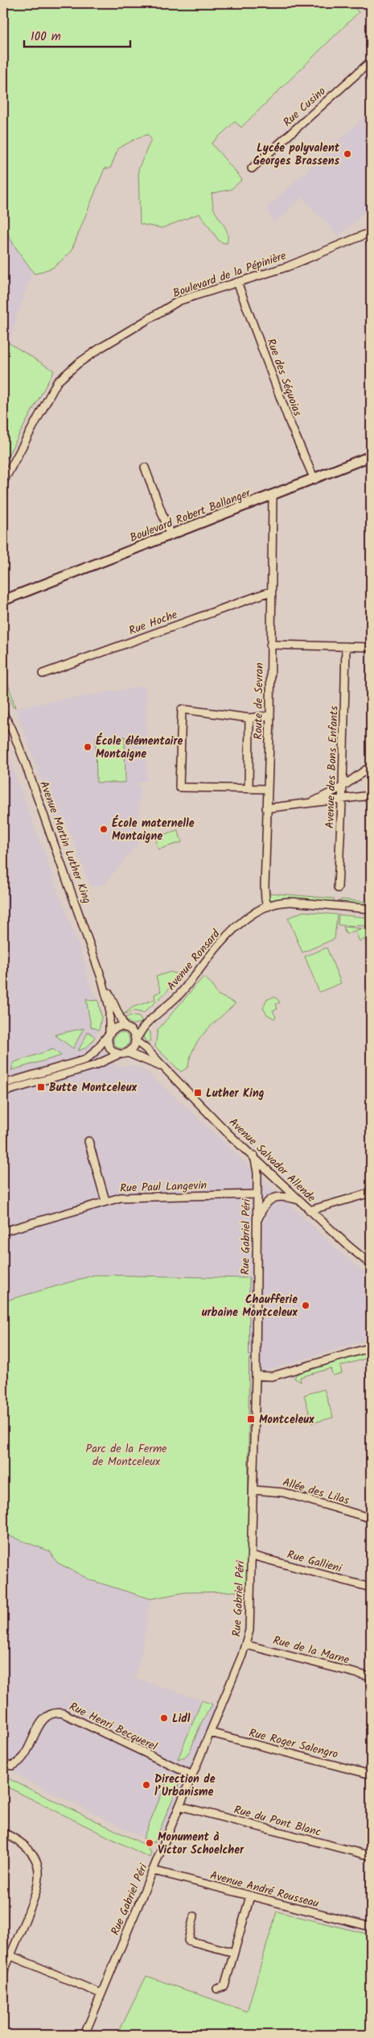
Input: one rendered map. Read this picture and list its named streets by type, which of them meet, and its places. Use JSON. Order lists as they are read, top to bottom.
{
  "streets": {
    "main road": ["Boulevard Robert Ballanger"],
    "street": [
      "Rue Cusino",
      "Boulevard de la Pépinière",
      "Rue des Séquoias",
      "Rue Hoche",
      "Route de Sevran",
      "Avenue des Bons Enfants",
      "Avenue Martin Luther King",
      "Avenue Ronsard",
      "Avenue Salvador Allende",
      "Rue Paul Langevin",
      "Rue Gabriel Péri",
      "Allée des Lilas",
      "Rue Gallieni",
      "Rue de la Marne",
      "Rue Henri Becquerel",
      "Rue Roger Salengro",
      "Rue du Pont Blanc",
      "Avenue André Rousseau"
    ]
  },
  "crossings": [
    ["Boulevard de la Pépinière", "Rue des Séquoias"],
    ["Rue des Séquoias", "Boulevard Robert Ballanger"],
    ["Boulevard Robert Ballanger", "Route de Sevran"],
    ["Rue Hoche", "Route de Sevran"],
    ["Route de Sevran", "Avenue Ronsard"],
    ["Avenue Martin Luther King", "Avenue Ronsard"],
    ["Avenue Martin Luther King", "Avenue Salvador Allende"],
    ["Avenue Ronsard", "Avenue Salvador Allende"],
    ["Avenue Salvador Allende", "Rue Gabriel Péri"],
    ["Rue Paul Langevin", "Rue Gabriel Péri"],
    ["Rue Gabriel Péri", "Allée des Lilas"],
    ["Rue Gabriel Péri", "Rue Gallieni"],
    ["Rue Gabriel Péri", "Rue de la Marne"],
    ["Rue Gabriel Péri", "Rue Henri Becquerel"],
    ["Rue Gabriel Péri", "Rue Roger Salengro"],
    ["Rue Gabriel Péri", "Rue du Pont Blanc"],
    ["Rue Gabriel Péri", "Avenue André Rousseau"]
  ],
  "parks": ["Parc de la Ferme de Montceleux"],
  "places": {
    "other": [
      "Lycée polyvalent Georges Brassens",
      "École élémentaire Montaigne",
      "École maternelle Montaigne",
      "Chaufferie urbaine Montceleux",
      "Lidl",
      "Direction de l’Urbanisme",
      "Monument à Victor Schoelcher"
    ],
    "transit": ["Butte Montceleux", "Luther King", "Montceleux"]
  },
  "scale_bar": "100 m"
}
